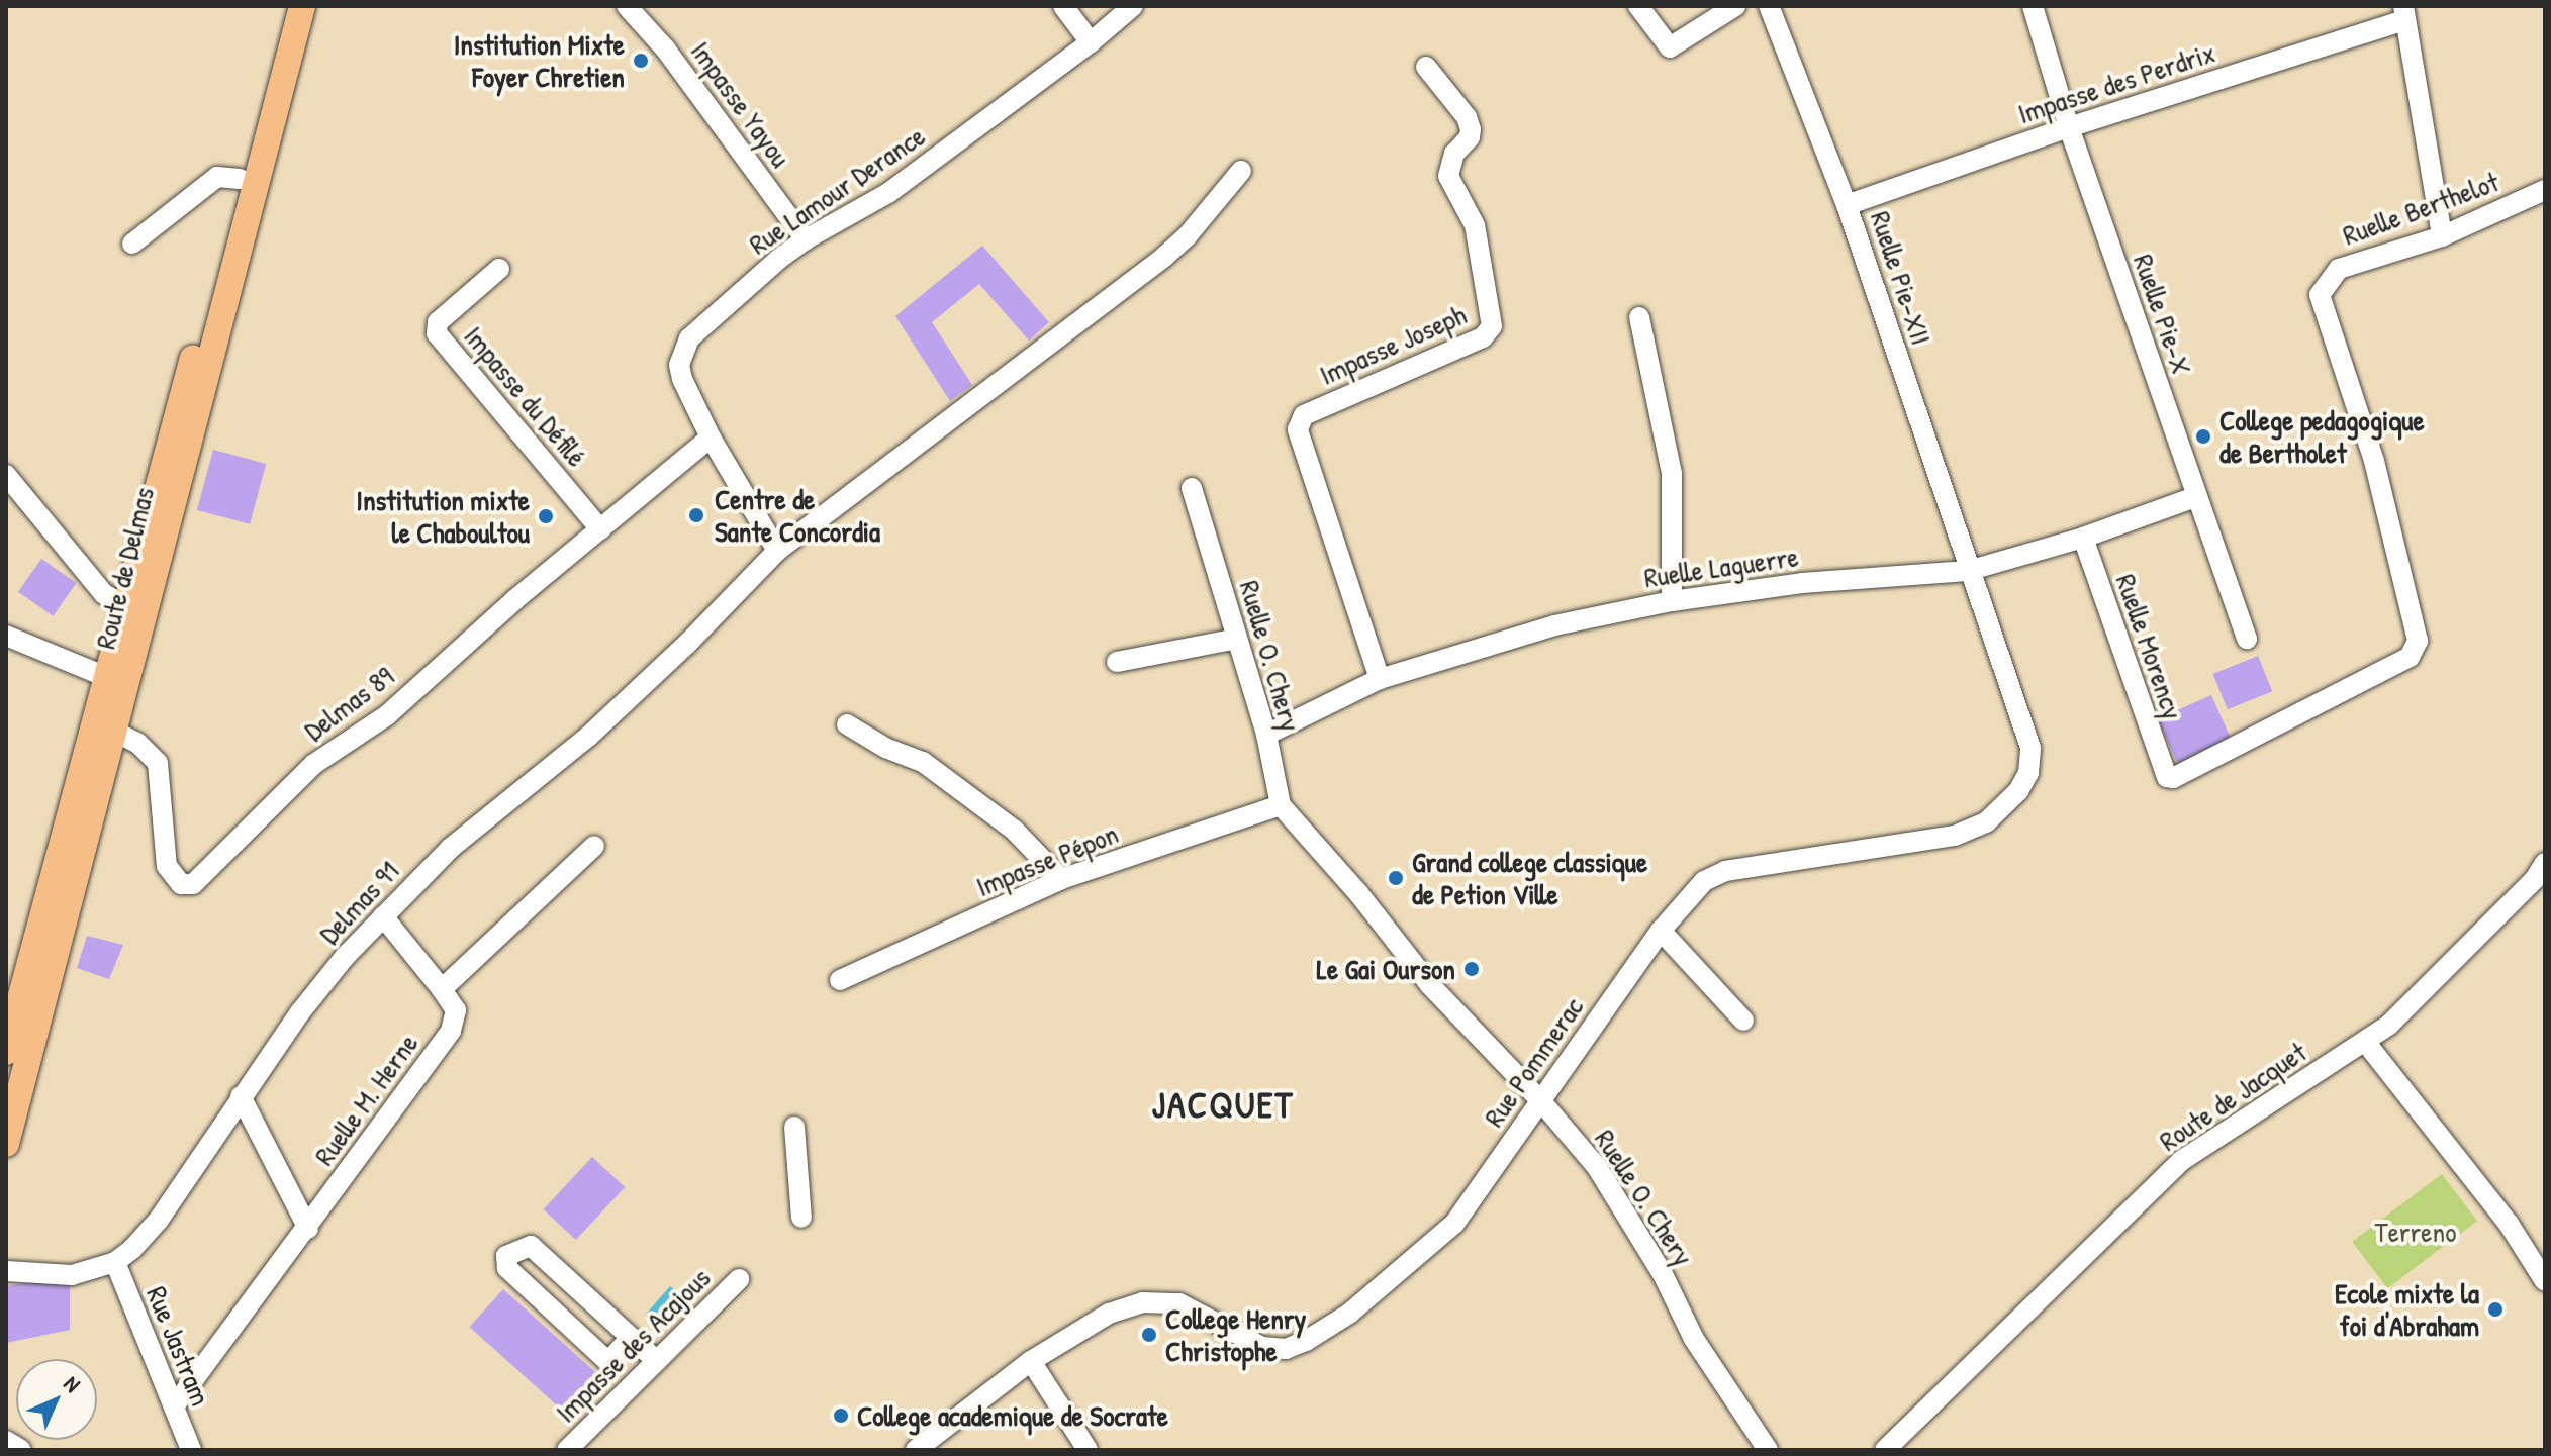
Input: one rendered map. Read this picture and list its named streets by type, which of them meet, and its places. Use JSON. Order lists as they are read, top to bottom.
{
  "streets": {
    "main road": ["Route de Delmas"],
    "street": [
      "Impasse des Perdrix",
      "Impasse Yayou",
      "Rue Lamour Derance",
      "Ruelle Berthelot",
      "Ruelle Pie-XII",
      "Ruelle Pie-X",
      "Impasse Joseph",
      "Impasse du Défilé",
      "Ruelle Laguerre",
      "Ruelle Morency",
      "Ruelle O. Chery",
      "Delmas 89",
      "Impasse Pépon",
      "Delmas 91",
      "Rue Pommerac",
      "Route de Jacquet",
      "Ruelle M. Herne",
      "Impasse des Acajous",
      "Rue Jastram"
    ]
  },
  "crossings": [
    ["Impasse des Perdrix", "Ruelle Pie-XII"],
    ["Impasse des Perdrix", "Ruelle Pie-X"],
    ["Impasse Yayou", "Rue Lamour Derance"],
    ["Rue Lamour Derance", "Delmas 89"],
    ["Rue Lamour Derance", "Delmas 91"],
    ["Ruelle Berthelot", "Ruelle Morency"],
    ["Ruelle Pie-XII", "Ruelle Laguerre"],
    ["Ruelle Pie-XII", "Rue Pommerac"],
    ["Ruelle Pie-X", "Ruelle Laguerre"],
    ["Impasse Joseph", "Ruelle Laguerre"],
    ["Impasse du Défilé", "Delmas 89"],
    ["Ruelle Laguerre", "Ruelle Morency"],
    ["Ruelle Laguerre", "Ruelle O. Chery"],
    ["Ruelle Laguerre", "Rue Pommerac"],
    ["Route de Delmas", "Delmas 89"],
    ["Ruelle O. Chery", "Impasse Pépon"],
    ["Ruelle O. Chery", "Rue Pommerac"],
    ["Delmas 91", "Rue Jastram"],
    ["Ruelle M. Herne", "Rue Jastram"]
  ],
  "districts": ["JACQUET"],
  "parks": ["Terreno"],
  "places": [
    "Institution Mixte Foyer Chretien",
    "College pedagogique de Bertholet",
    "Centre de Sante Concordia",
    "Institution mixte le Chaboultou",
    "Grand college classique de Petion Ville",
    "Le Gai Ourson",
    "Ecole mixte la foi d'Abraham",
    "College Henry Christophe",
    "College academique de Socrate"
  ],
  "north": "top right"
}
